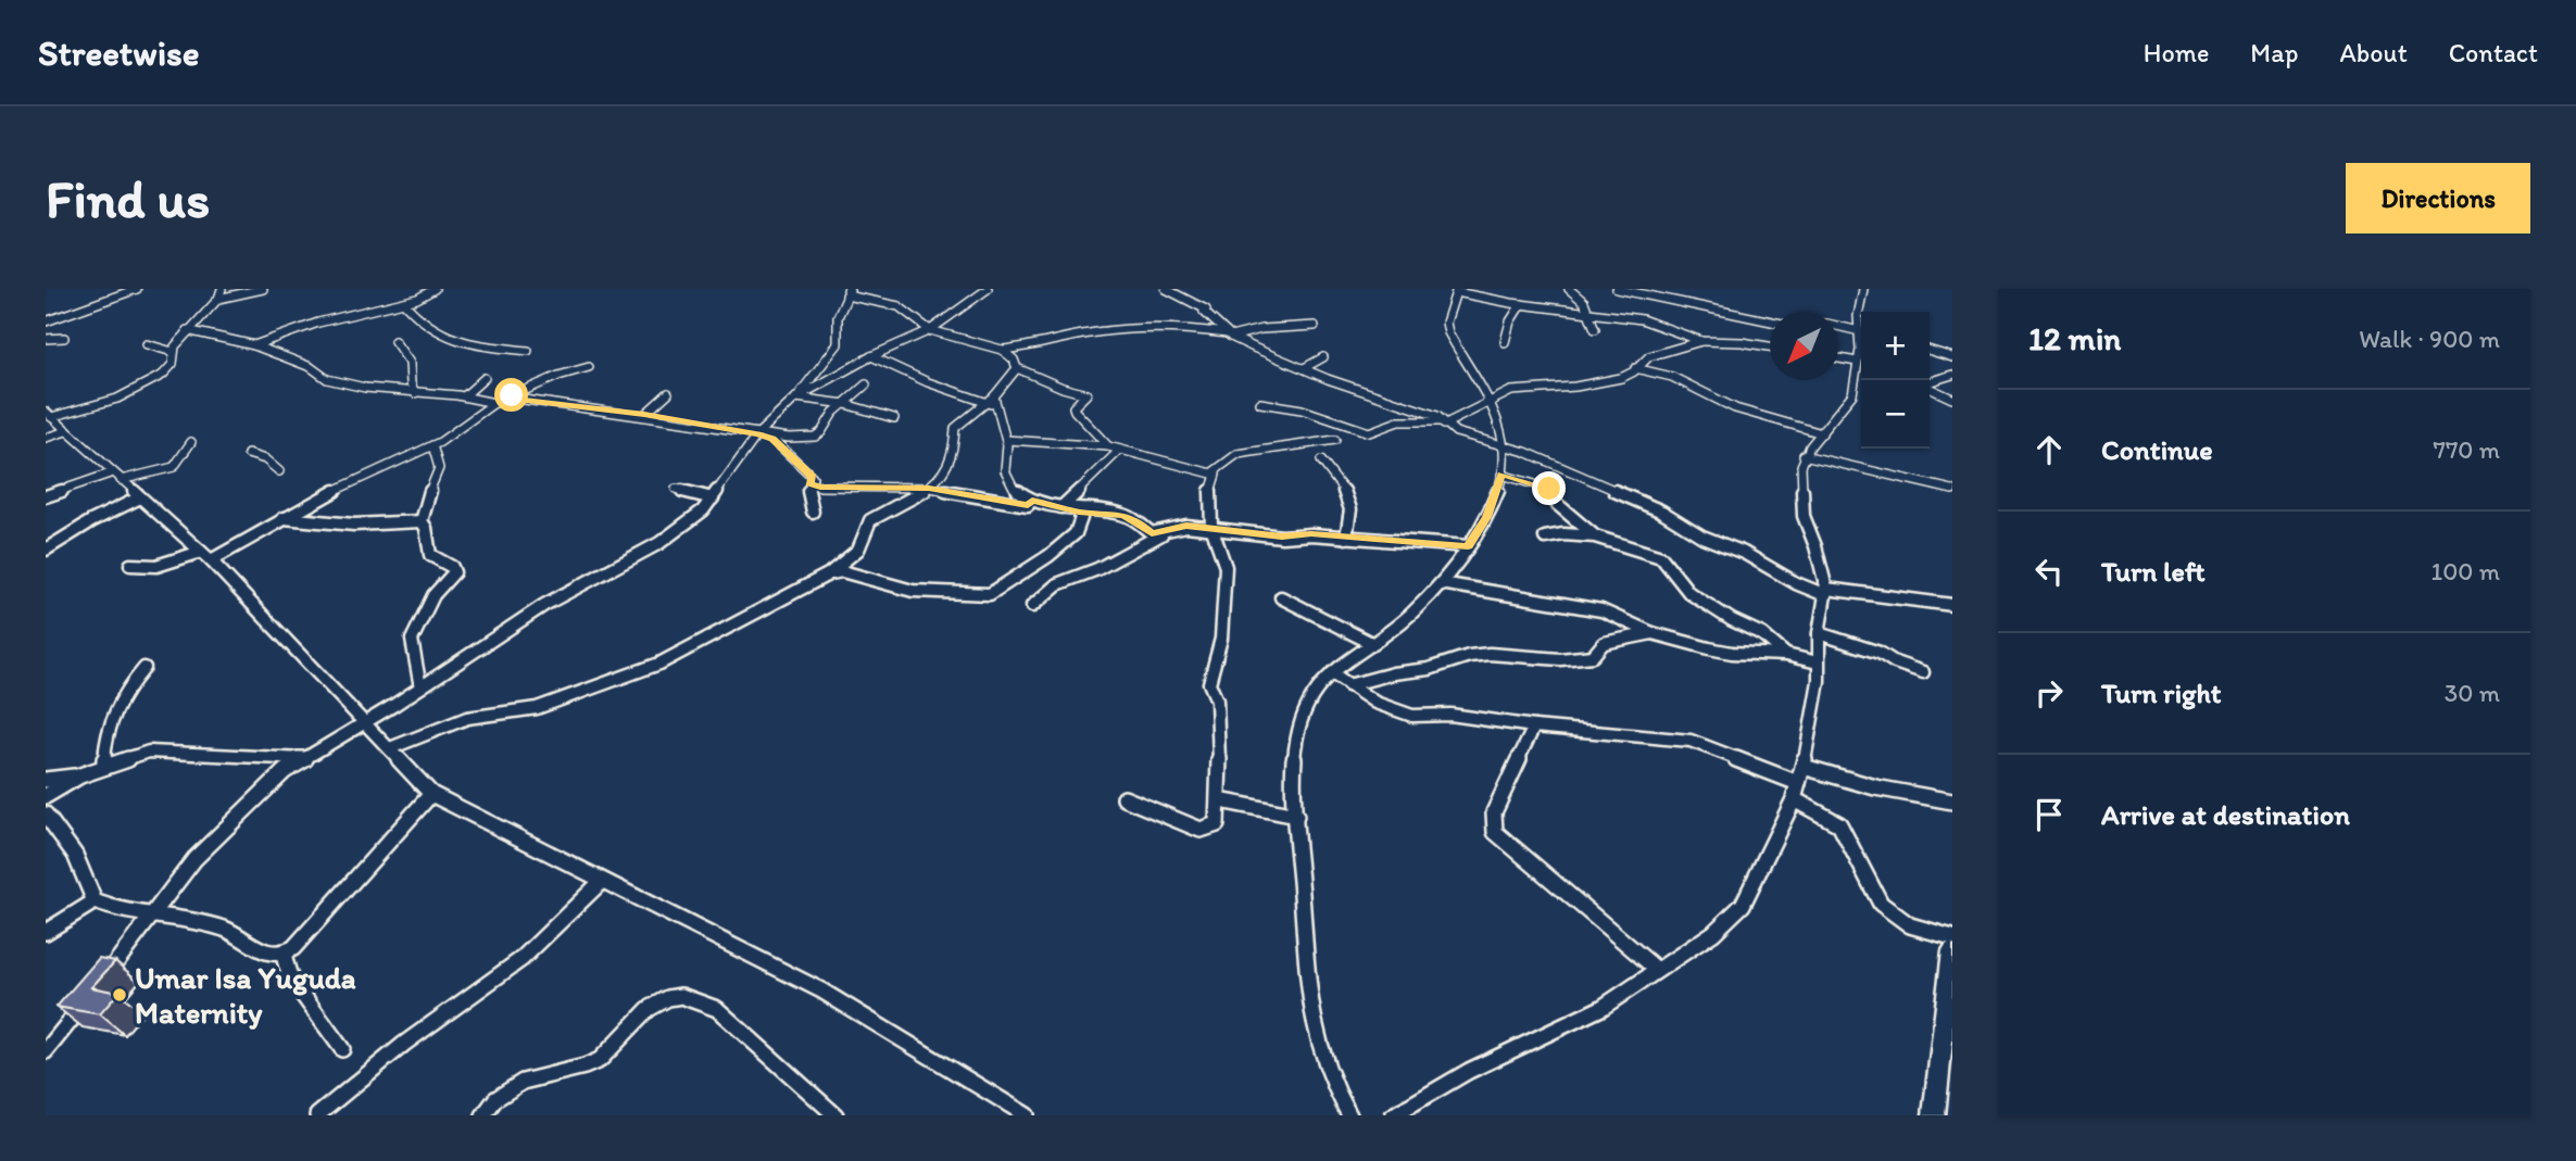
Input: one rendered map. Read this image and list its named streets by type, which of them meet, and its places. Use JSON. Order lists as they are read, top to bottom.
{
  "places": ["Umar Isa Yuguda Maternity"],
  "north": "bottom left",
  "page": {
    "header": "Streetwise",
    "nav": [
      "Home",
      "Map",
      "About",
      "Contact"
    ],
    "buttons": "Directions",
    "title": "Find us",
    "heading": ["12 min", "Walk · 900 m"],
    "map_buttons": ["+", "−"],
    "list": [
      ["Continue", "770 m"],
      ["Turn left", "100 m"],
      ["Turn right", "30 m"],
      "Arrive at destination"
    ]
  }
}
